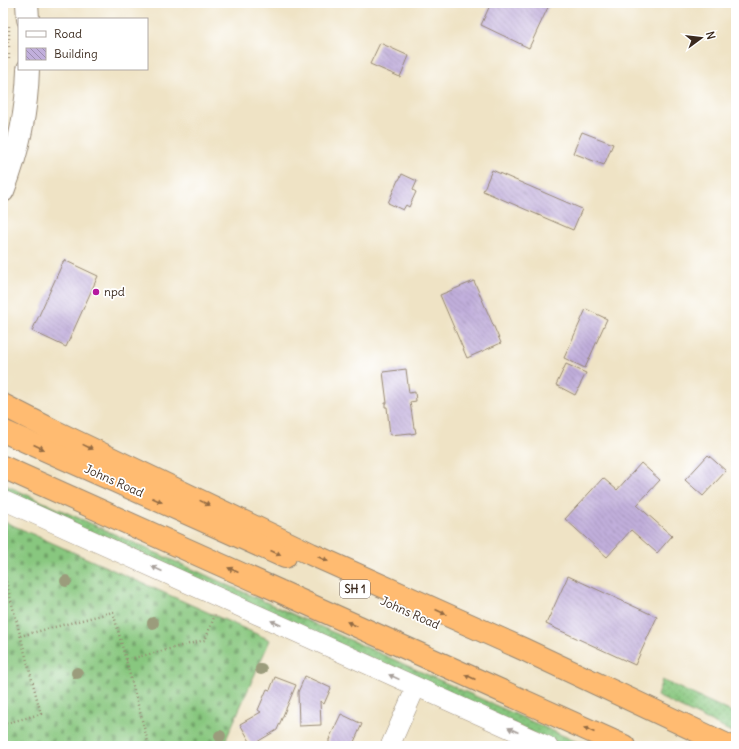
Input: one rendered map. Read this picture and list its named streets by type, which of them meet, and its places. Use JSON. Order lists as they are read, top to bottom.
{
  "streets": {
    "highway": ["Johns Road", "SH 1"]
  },
  "places": ["npd"],
  "legend": ["Road", "Building"],
  "north": "right"
}
